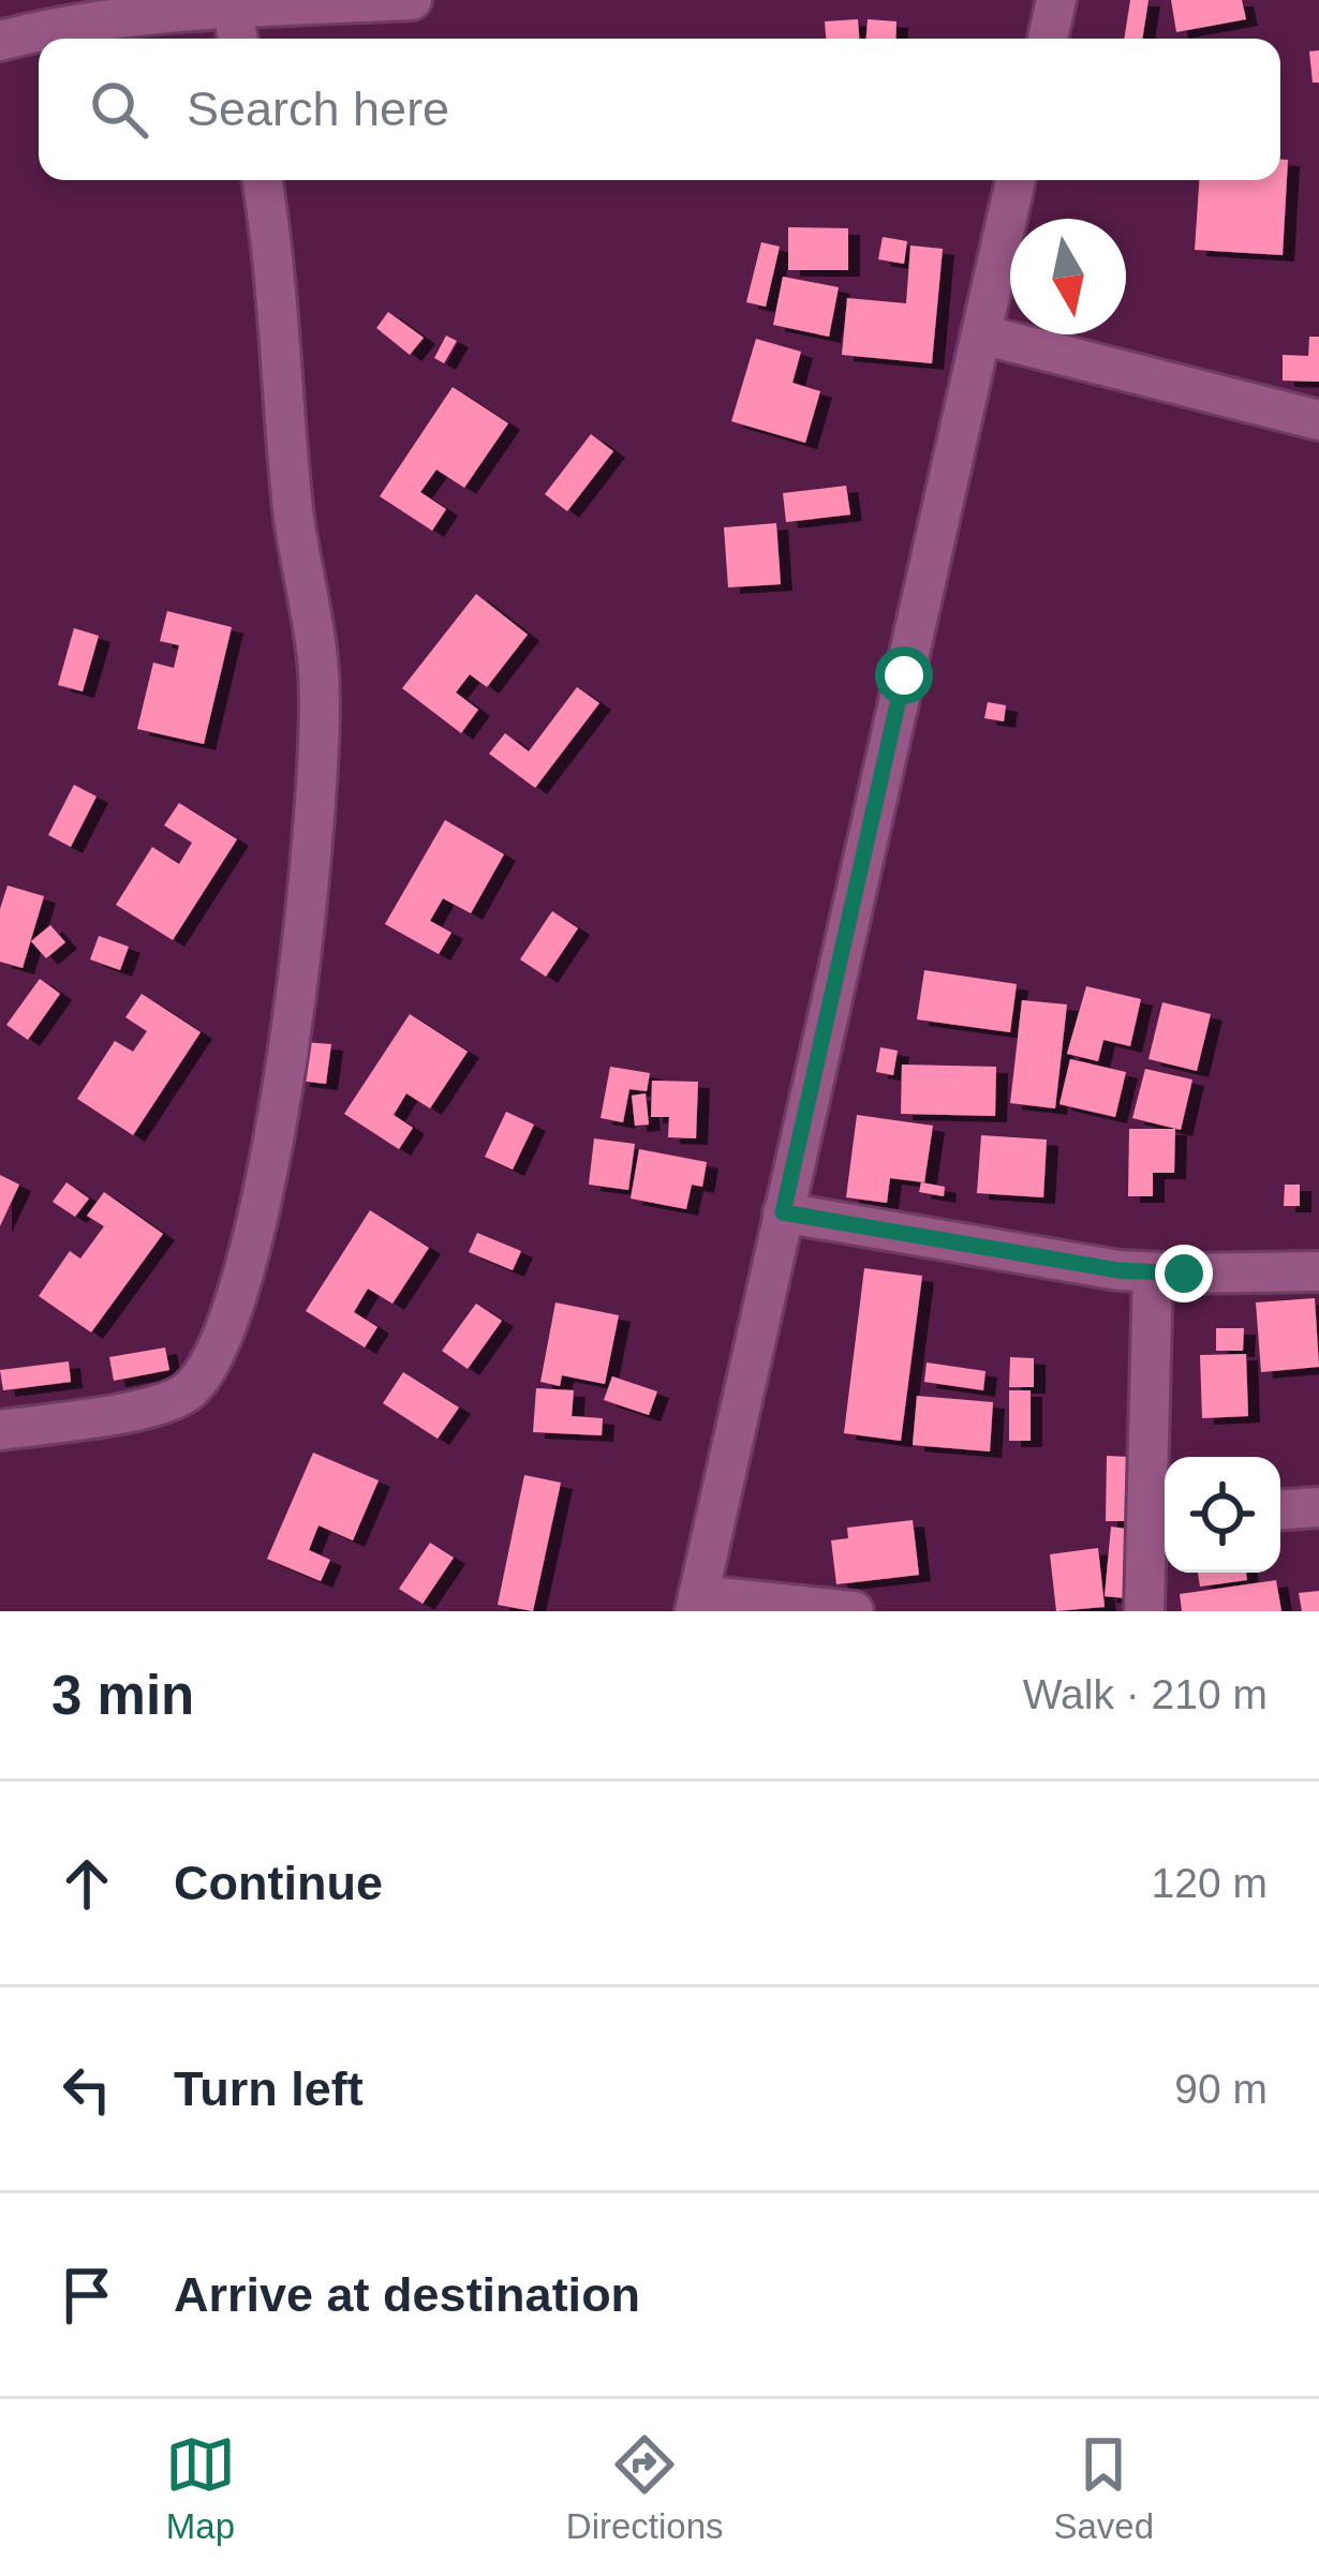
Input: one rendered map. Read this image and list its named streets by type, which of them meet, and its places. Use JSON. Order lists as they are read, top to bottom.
{
  "north": "bottom",
  "page": {
    "search": "Search here",
    "heading": ["3 min", "Walk · 210 m"],
    "list": [
      ["Continue", "120 m"],
      ["Turn left", "90 m"],
      "Arrive at destination"
    ],
    "nav": ["Map", "Directions", "Saved"]
  }
}
